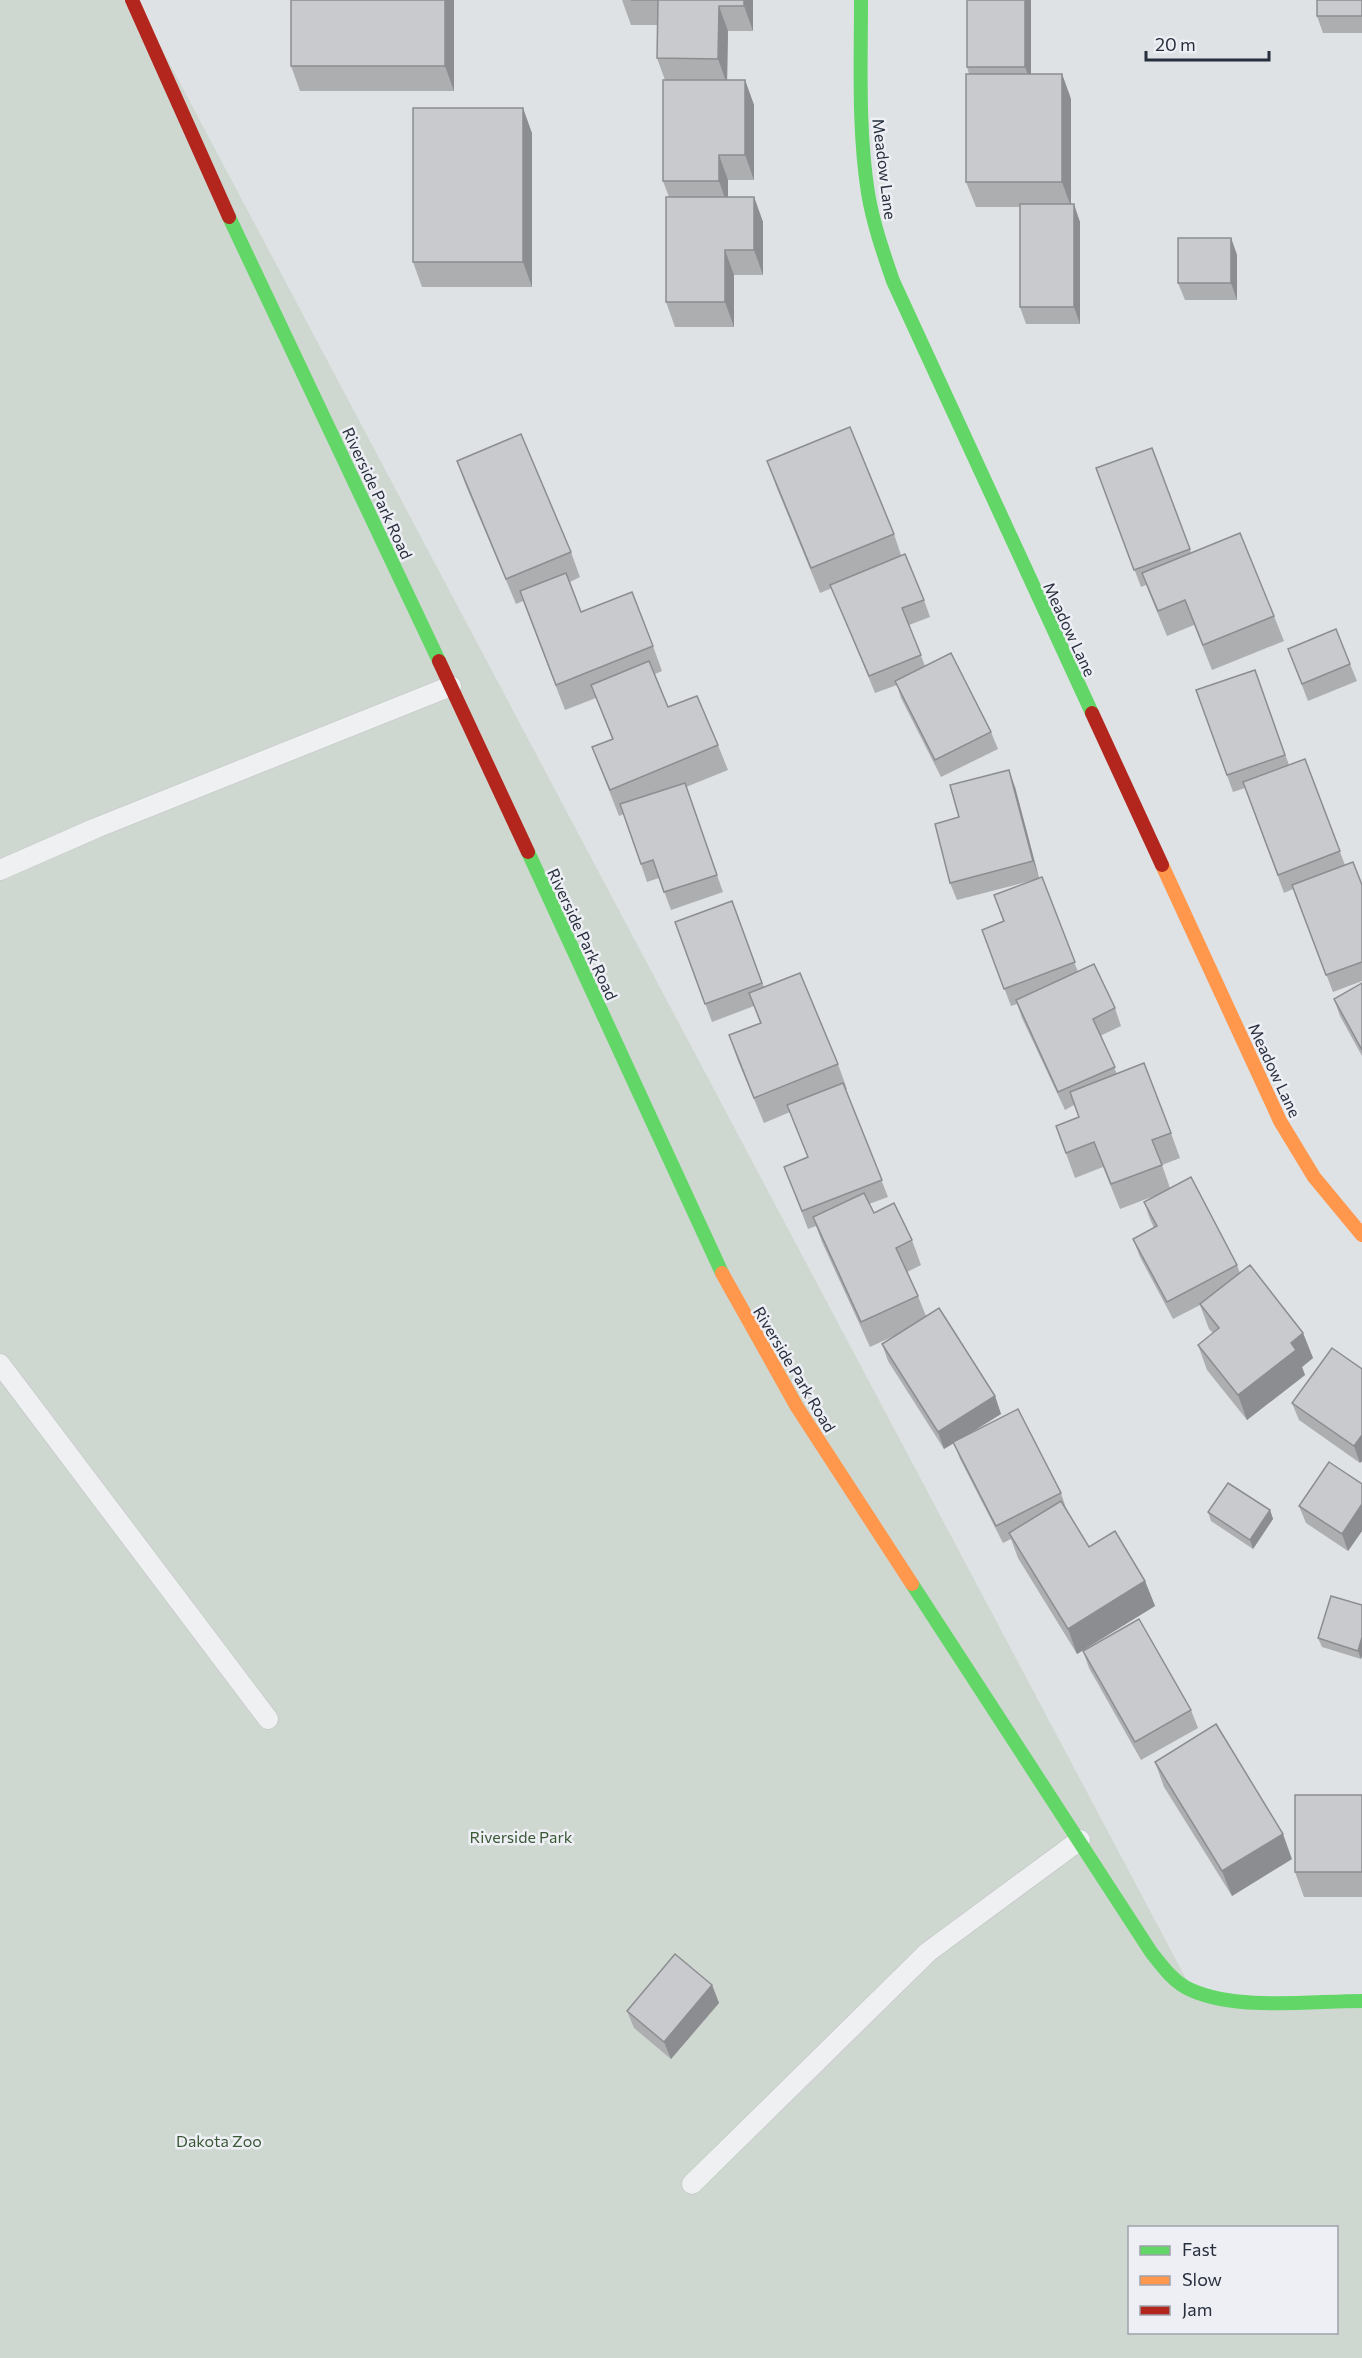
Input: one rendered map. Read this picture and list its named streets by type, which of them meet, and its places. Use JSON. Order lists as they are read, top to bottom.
{
  "streets": {
    "main road": ["Meadow Lane", "Riverside Park Road"]
  },
  "parks": ["Riverside Park", "Dakota Zoo"],
  "legend": ["Fast", "Slow", "Jam"],
  "scale_bar": "20 m"
}
